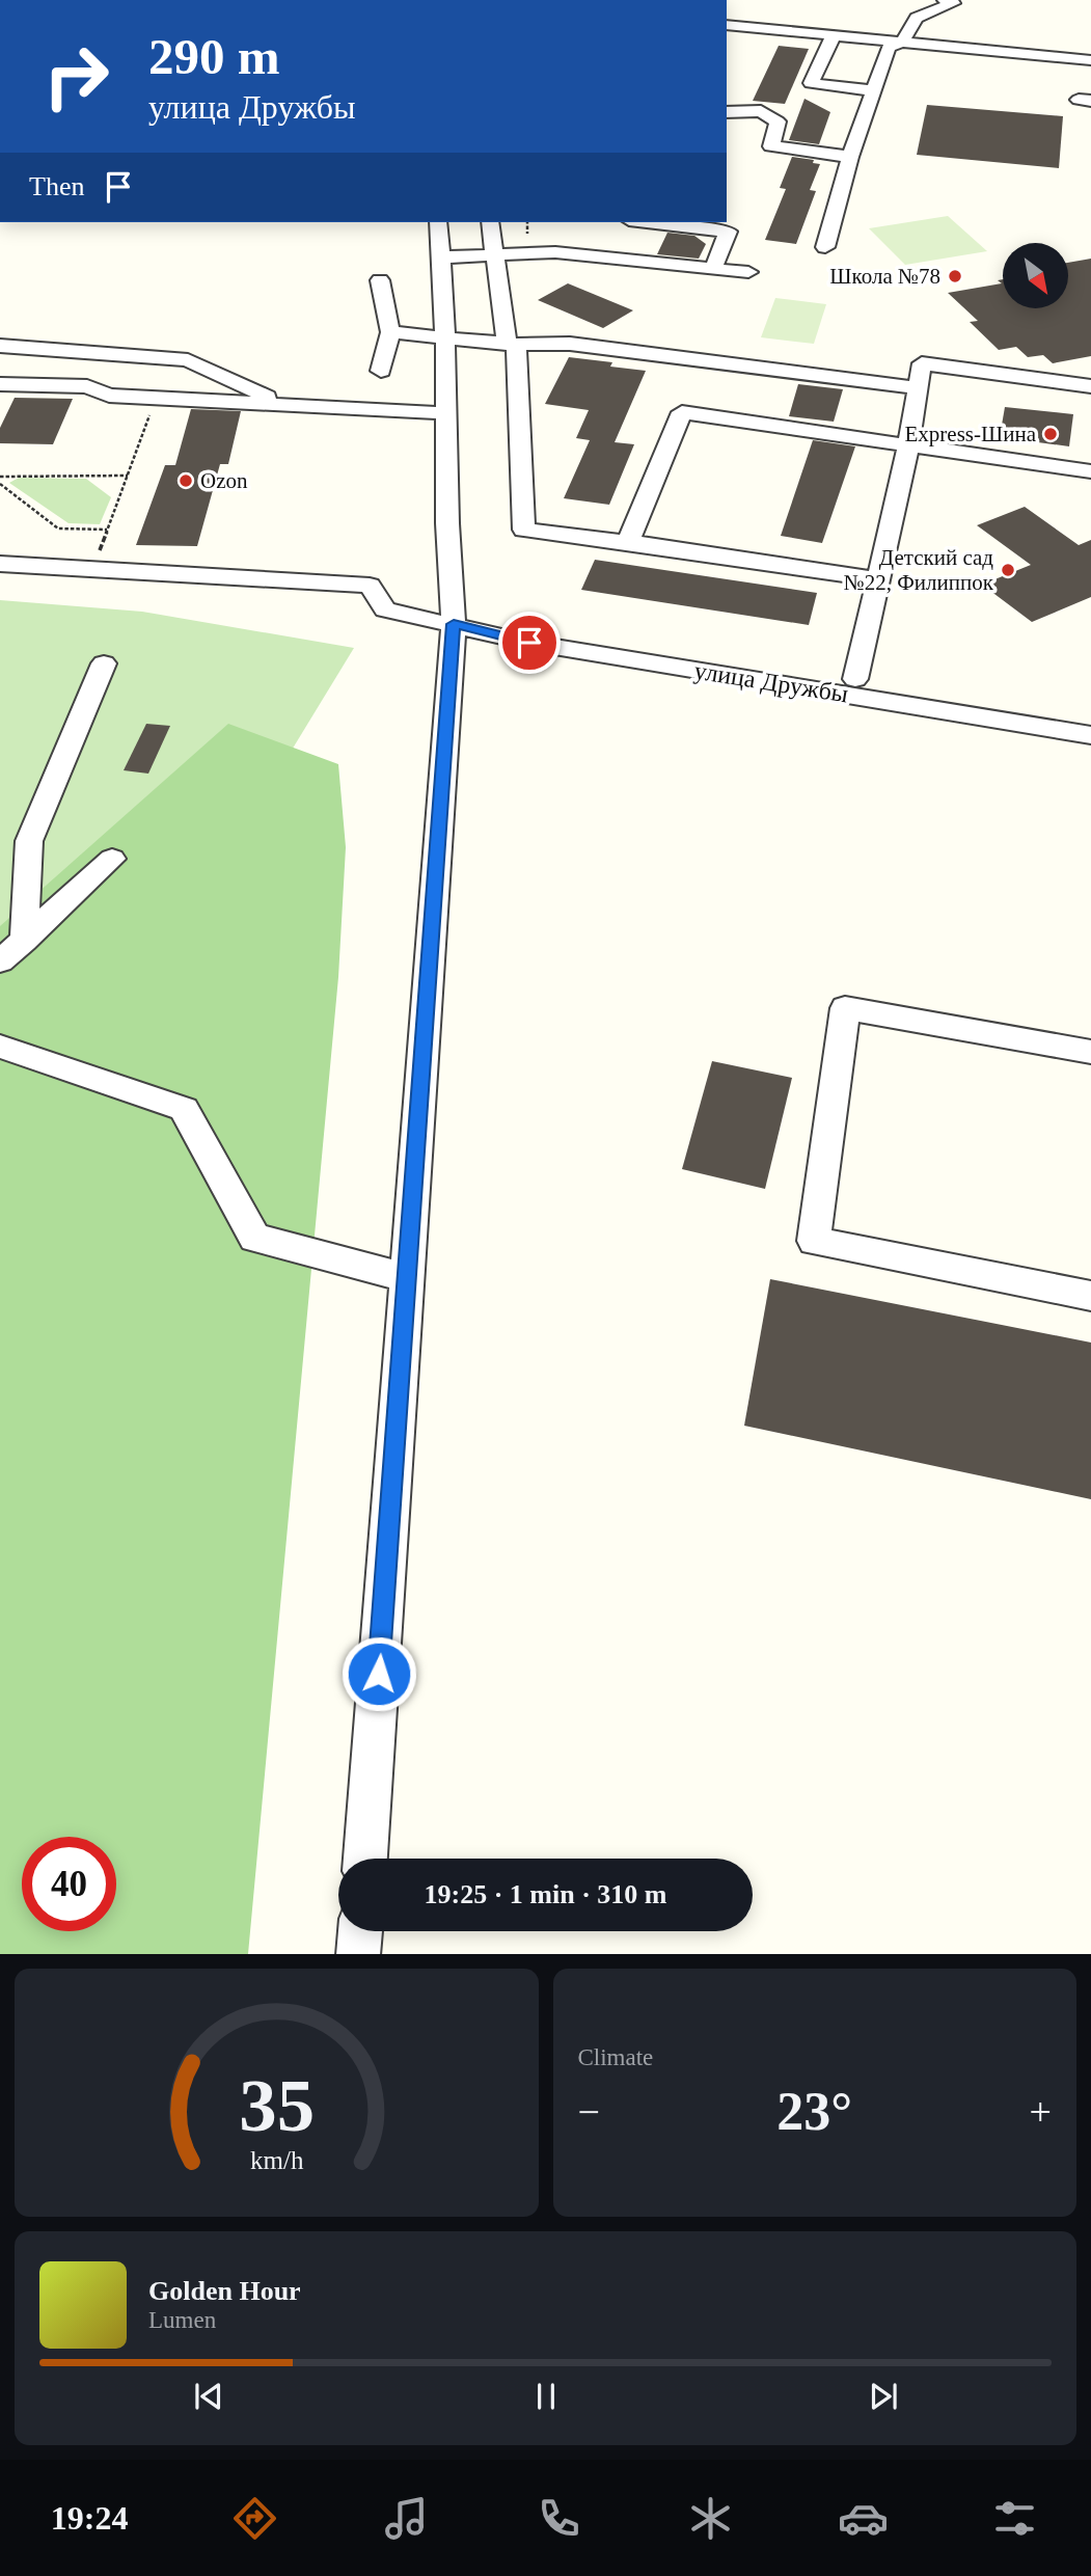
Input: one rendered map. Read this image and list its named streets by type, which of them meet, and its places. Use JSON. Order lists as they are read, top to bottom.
{
  "streets": {
    "street": ["улица Дружбы"]
  },
  "places": [
    "Школа №78",
    "Express-Шина",
    "Ozon",
    "Детский сад №22, Филиппок"
  ],
  "north": "bottom right",
  "page": {
    "turn": ["290 m", "улица Дружбы"],
    "then": "Then",
    "limit": "40",
    "trip": "19:25 · 1 min · 310 m",
    "tile": "Climate",
    "heat": ["−", "23°", "+"],
    "song": ["Golden Hour", "Lumen"],
    "tabs": "19:24",
    "gauge": ["35", "km/h"]
  }
}
